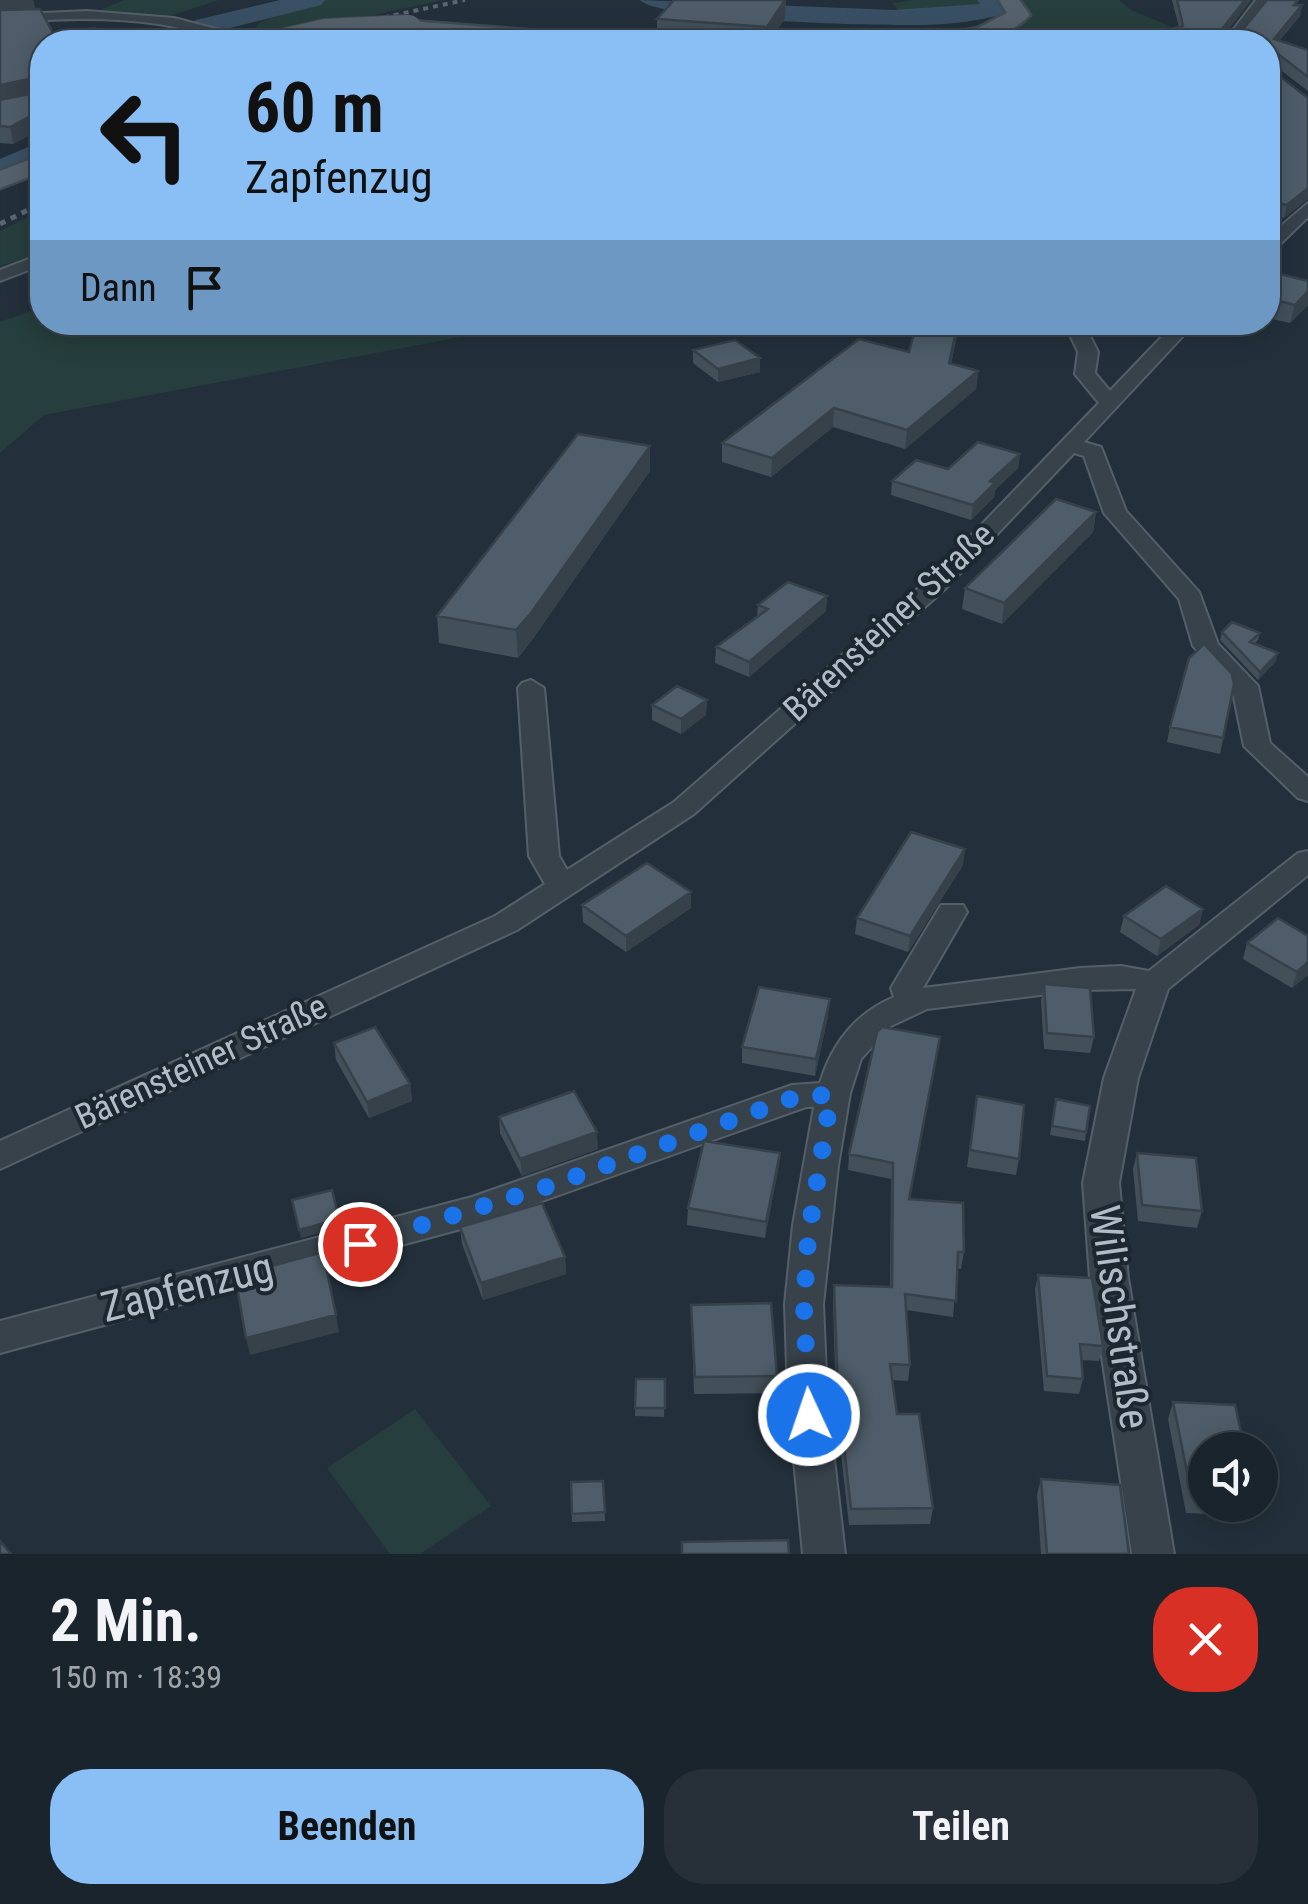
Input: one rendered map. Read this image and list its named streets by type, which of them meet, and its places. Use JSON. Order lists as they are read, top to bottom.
{
  "streets": {
    "street": ["Bärensteiner Straße", "Zapfenzug", "Wilischstraße"]
  },
  "page": {
    "turn": ["60 m", "Zapfenzug"],
    "then": "Dann",
    "heading": ["2 Min.", "150 m · 18:39"],
    "buttons": ["Beenden", "Teilen"]
  }
}
